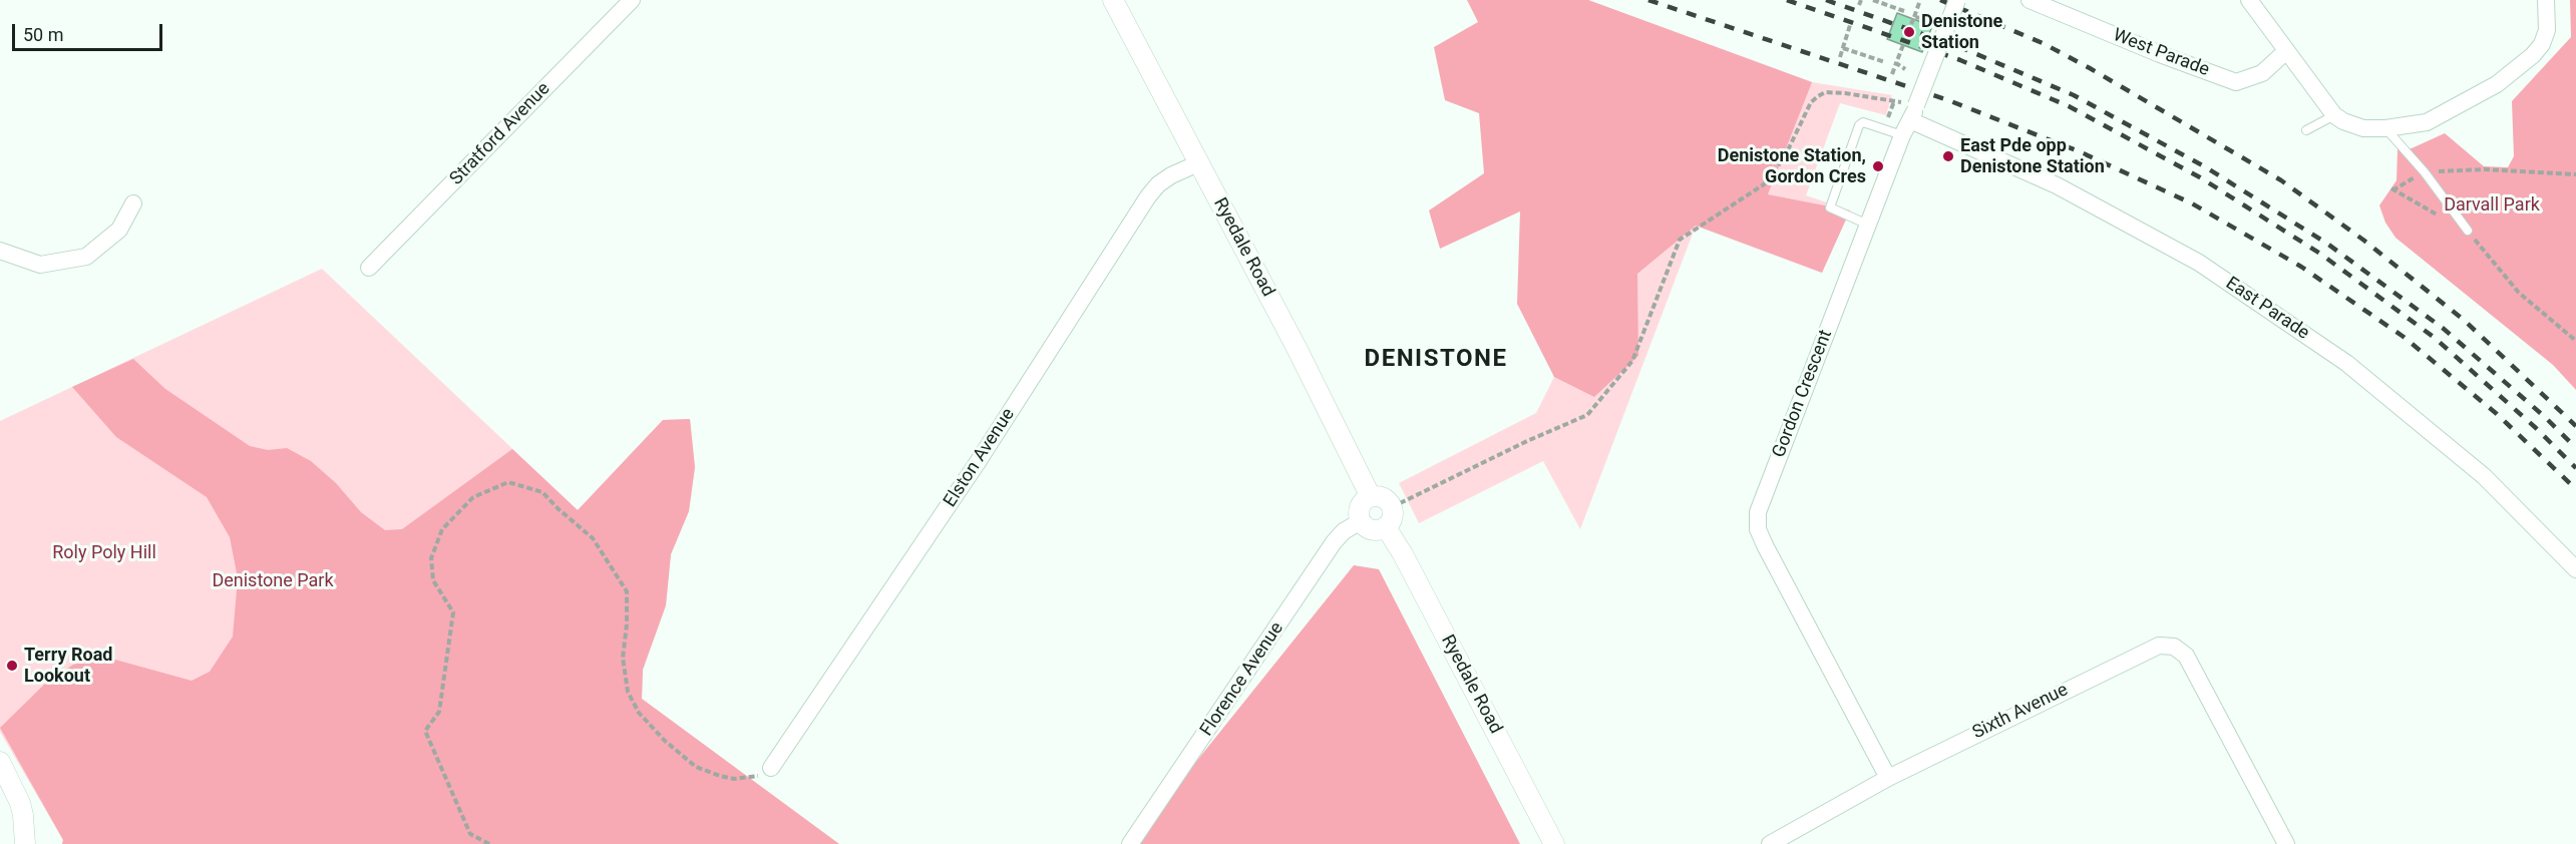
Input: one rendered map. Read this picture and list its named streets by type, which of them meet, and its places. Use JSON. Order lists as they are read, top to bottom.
{
  "streets": {
    "street": [
      "West Parade",
      "Stratford Avenue",
      "Ryedale Road",
      "East Parade",
      "Gordon Crescent",
      "Elston Avenue",
      "Florence Avenue",
      "Sixth Avenue"
    ]
  },
  "crossings": [
    ["Ryedale Road", "Elston Avenue"],
    ["Ryedale Road", "Florence Avenue"],
    ["East Parade", "Gordon Crescent"],
    ["Gordon Crescent", "Sixth Avenue"]
  ],
  "districts": ["DENISTONE"],
  "parks": ["Darvall Park", "Roly Poly Hill", "Denistone Park"],
  "places": [
    "Denistone Station",
    "East Pde opp Denistone Station",
    "Denistone Station, Gordon Cres",
    "Terry Road Lookout"
  ],
  "scale_bar": "50 m"
}
